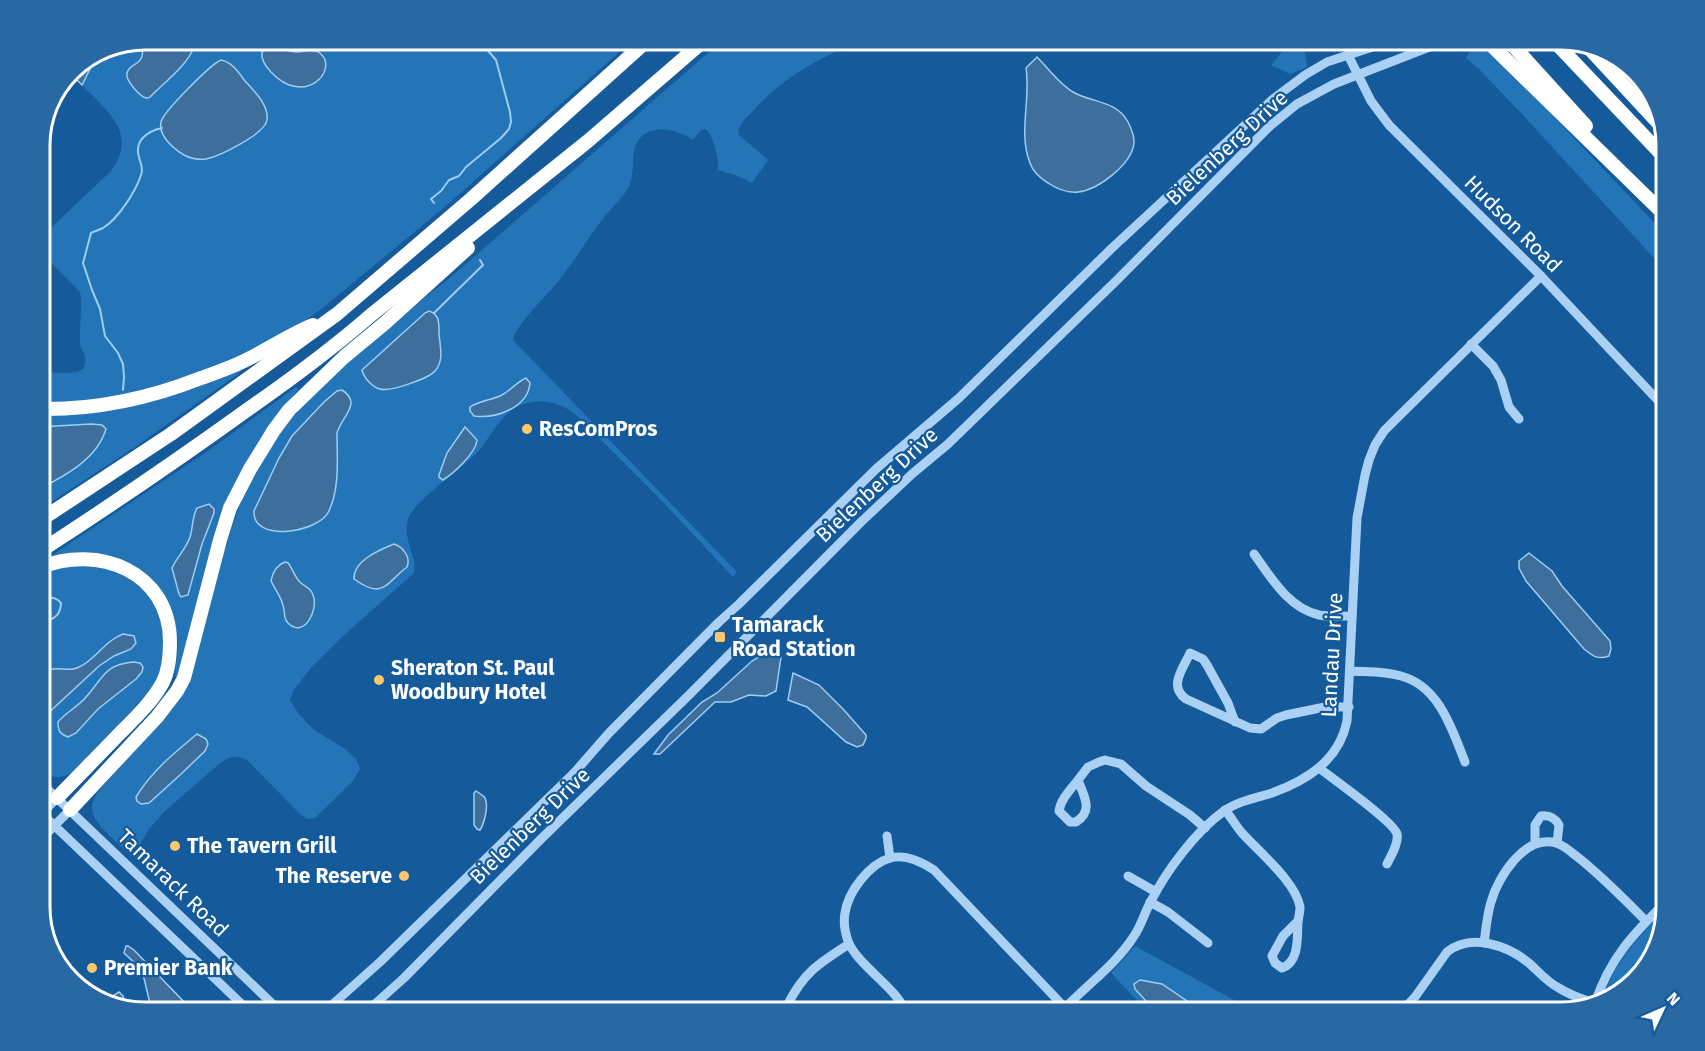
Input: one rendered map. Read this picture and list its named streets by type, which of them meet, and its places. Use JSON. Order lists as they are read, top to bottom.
{
  "streets": {
    "street": [
      "Bielenberg Drive",
      "Hudson Road",
      "Landau Drive",
      "Tamarack Road"
    ]
  },
  "crossings": [
    ["Bielenberg Drive", "Hudson Road"],
    ["Hudson Road", "Landau Drive"]
  ],
  "places": {
    "other": [
      "ResComPros",
      "Sheraton St. Paul Woodbury Hotel",
      "The Tavern Grill",
      "The Reserve",
      "Premier Bank"
    ],
    "transit": ["Tamarack Road Station"]
  },
  "north": "top right"
}
